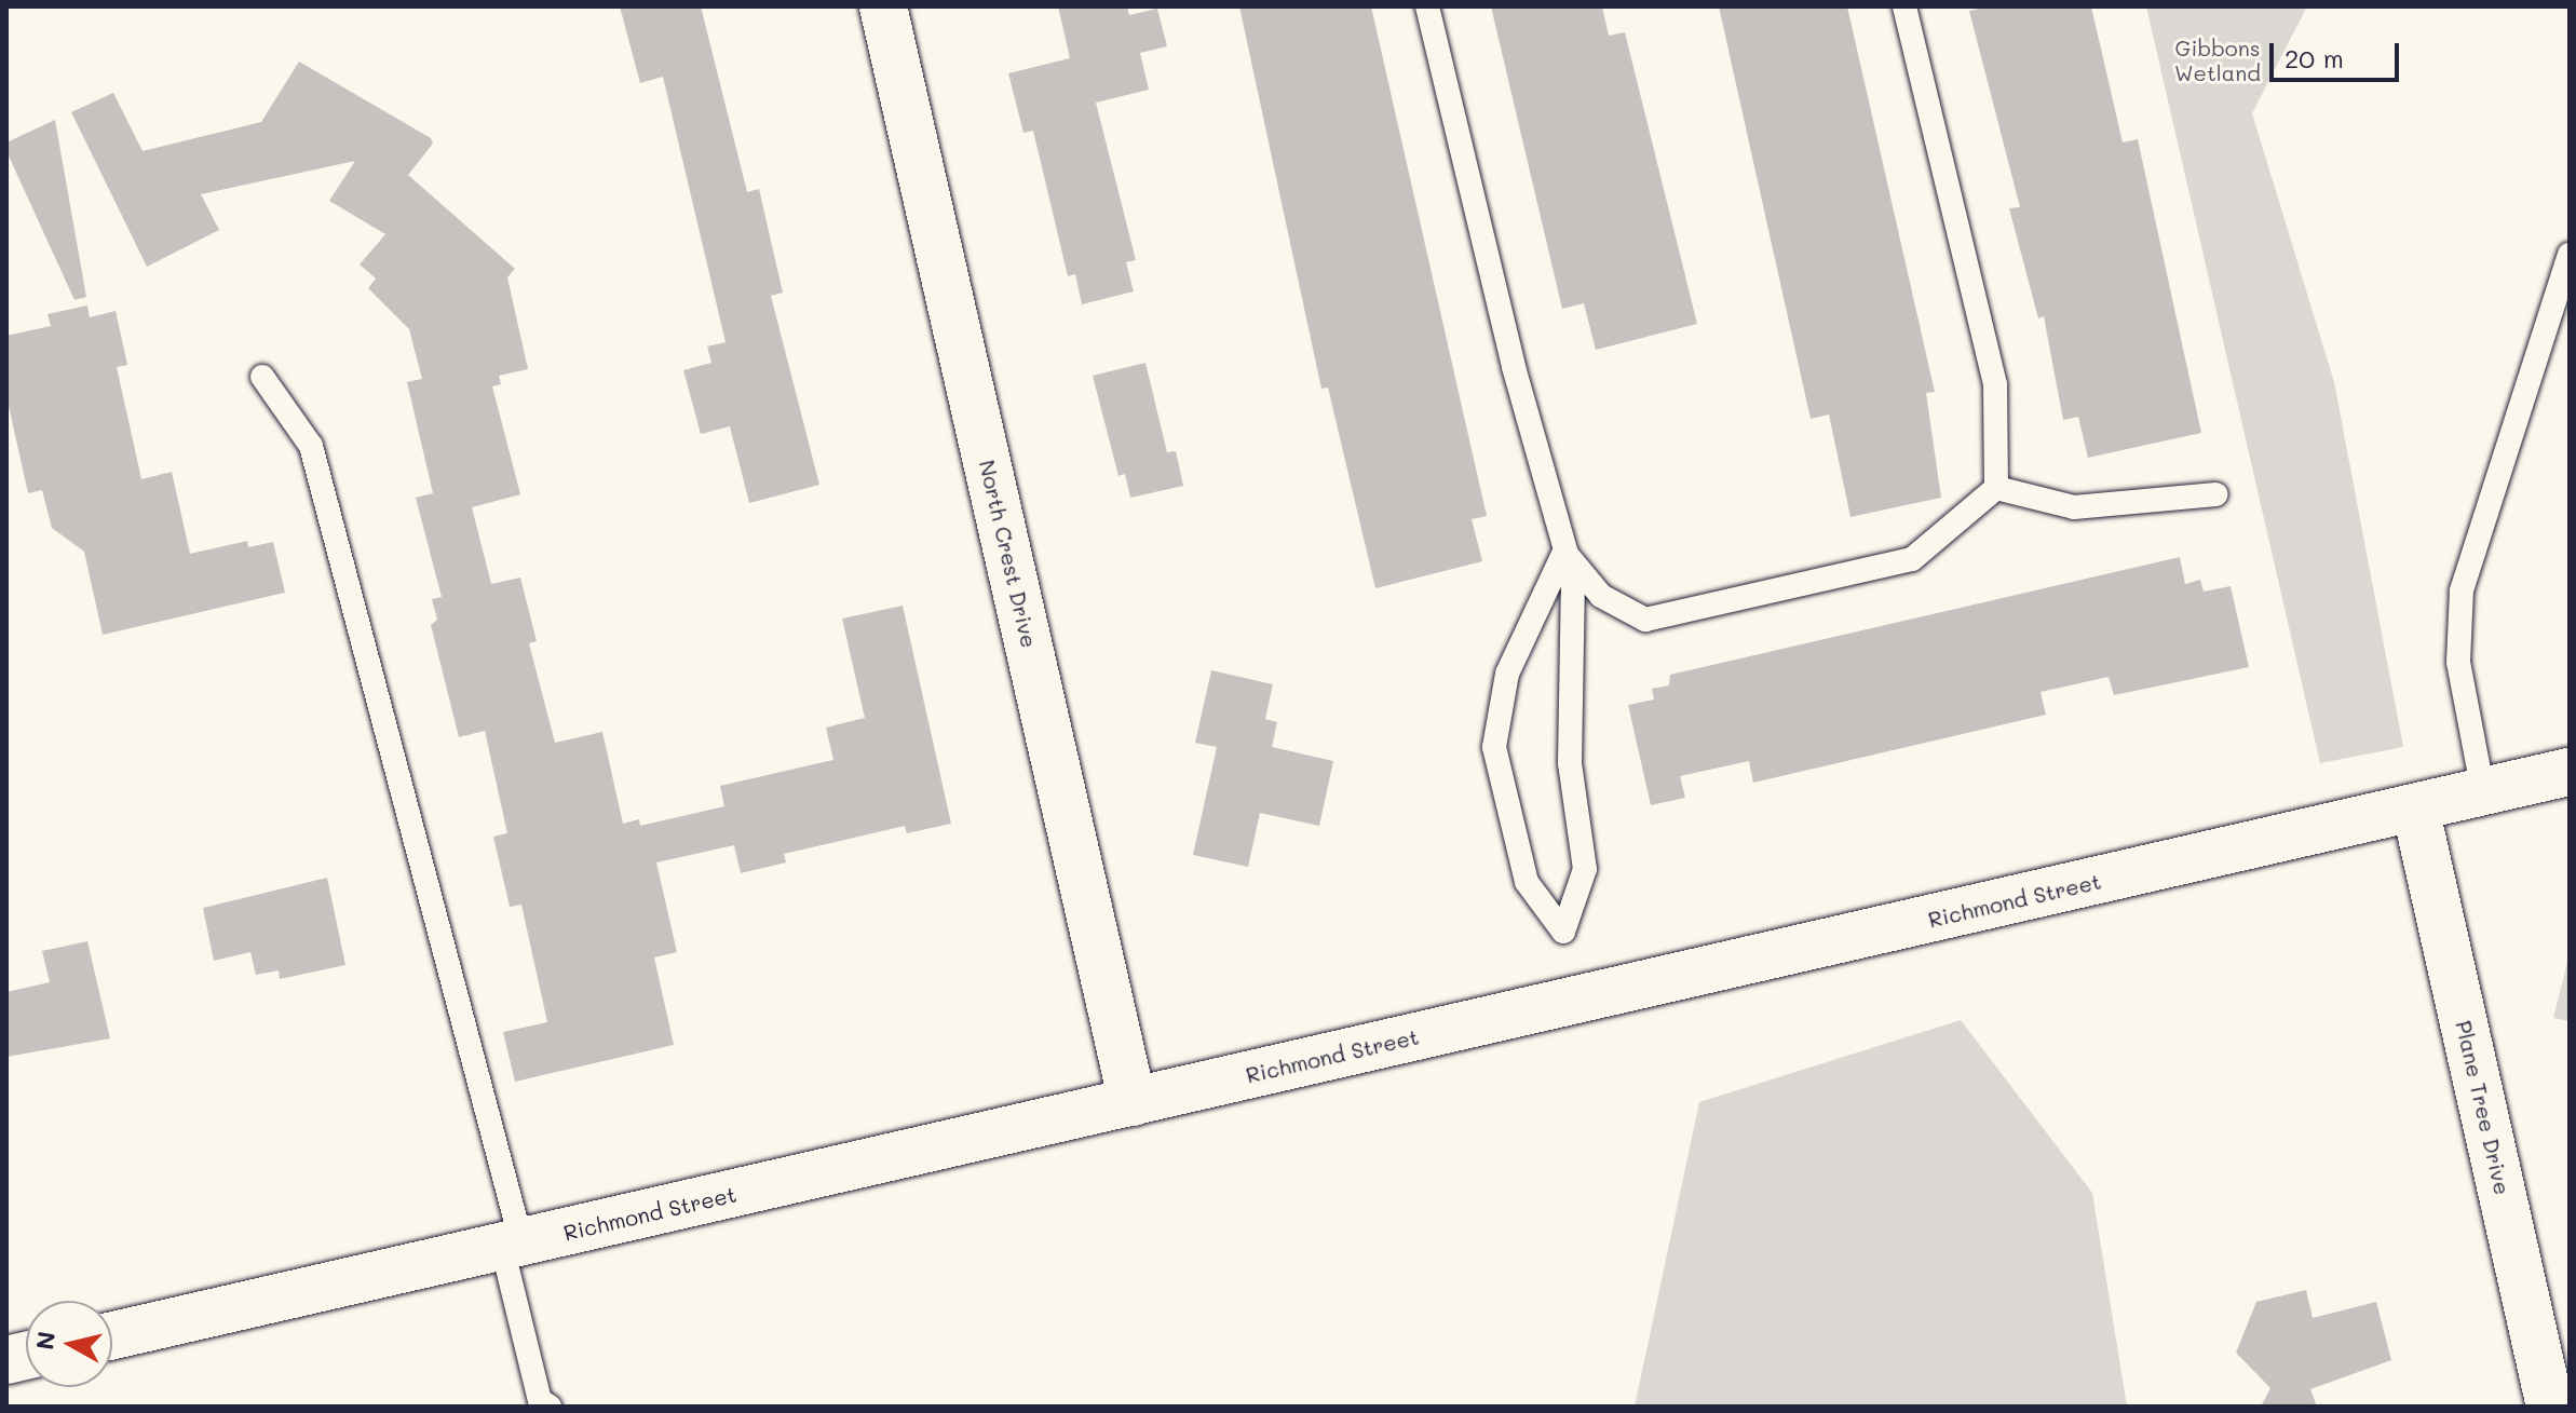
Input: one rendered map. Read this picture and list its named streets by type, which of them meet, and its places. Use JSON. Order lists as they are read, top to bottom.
{
  "streets": {
    "main road": ["North Crest Drive", "Richmond Street", "Plane Tree Drive"]
  },
  "crossings": [
    ["North Crest Drive", "Richmond Street"],
    ["Richmond Street", "Plane Tree Drive"]
  ],
  "parks": ["Gibbons Wetland"],
  "scale_bar": "20 m",
  "north": "left"
}
